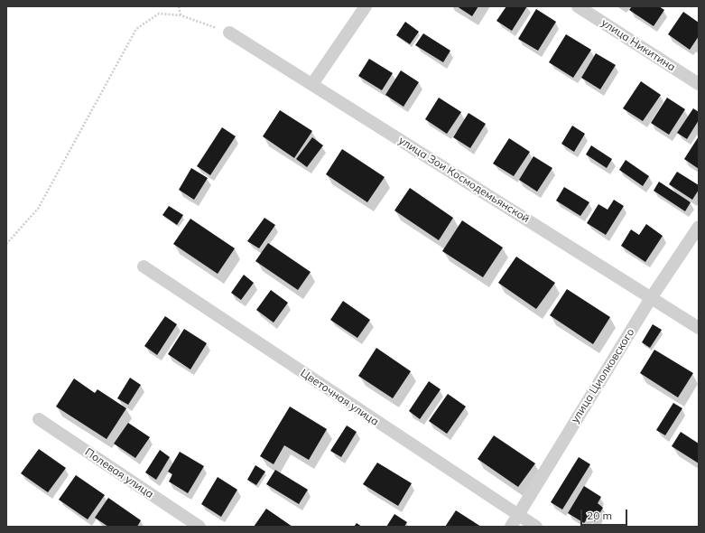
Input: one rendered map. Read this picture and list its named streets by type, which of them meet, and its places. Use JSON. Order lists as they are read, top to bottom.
{
  "streets": {
    "street": [
      "улица Никитина",
      "улица Зои Космодемьянской",
      "улица Циолковского",
      "Цветочная улица",
      "Полевая улица"
    ]
  },
  "crossings": [
    ["улица Зои Космодемьянской", "улица Циолковского"],
    ["улица Циолковского", "Цветочная улица"]
  ],
  "scale_bar": "20 m"
}
